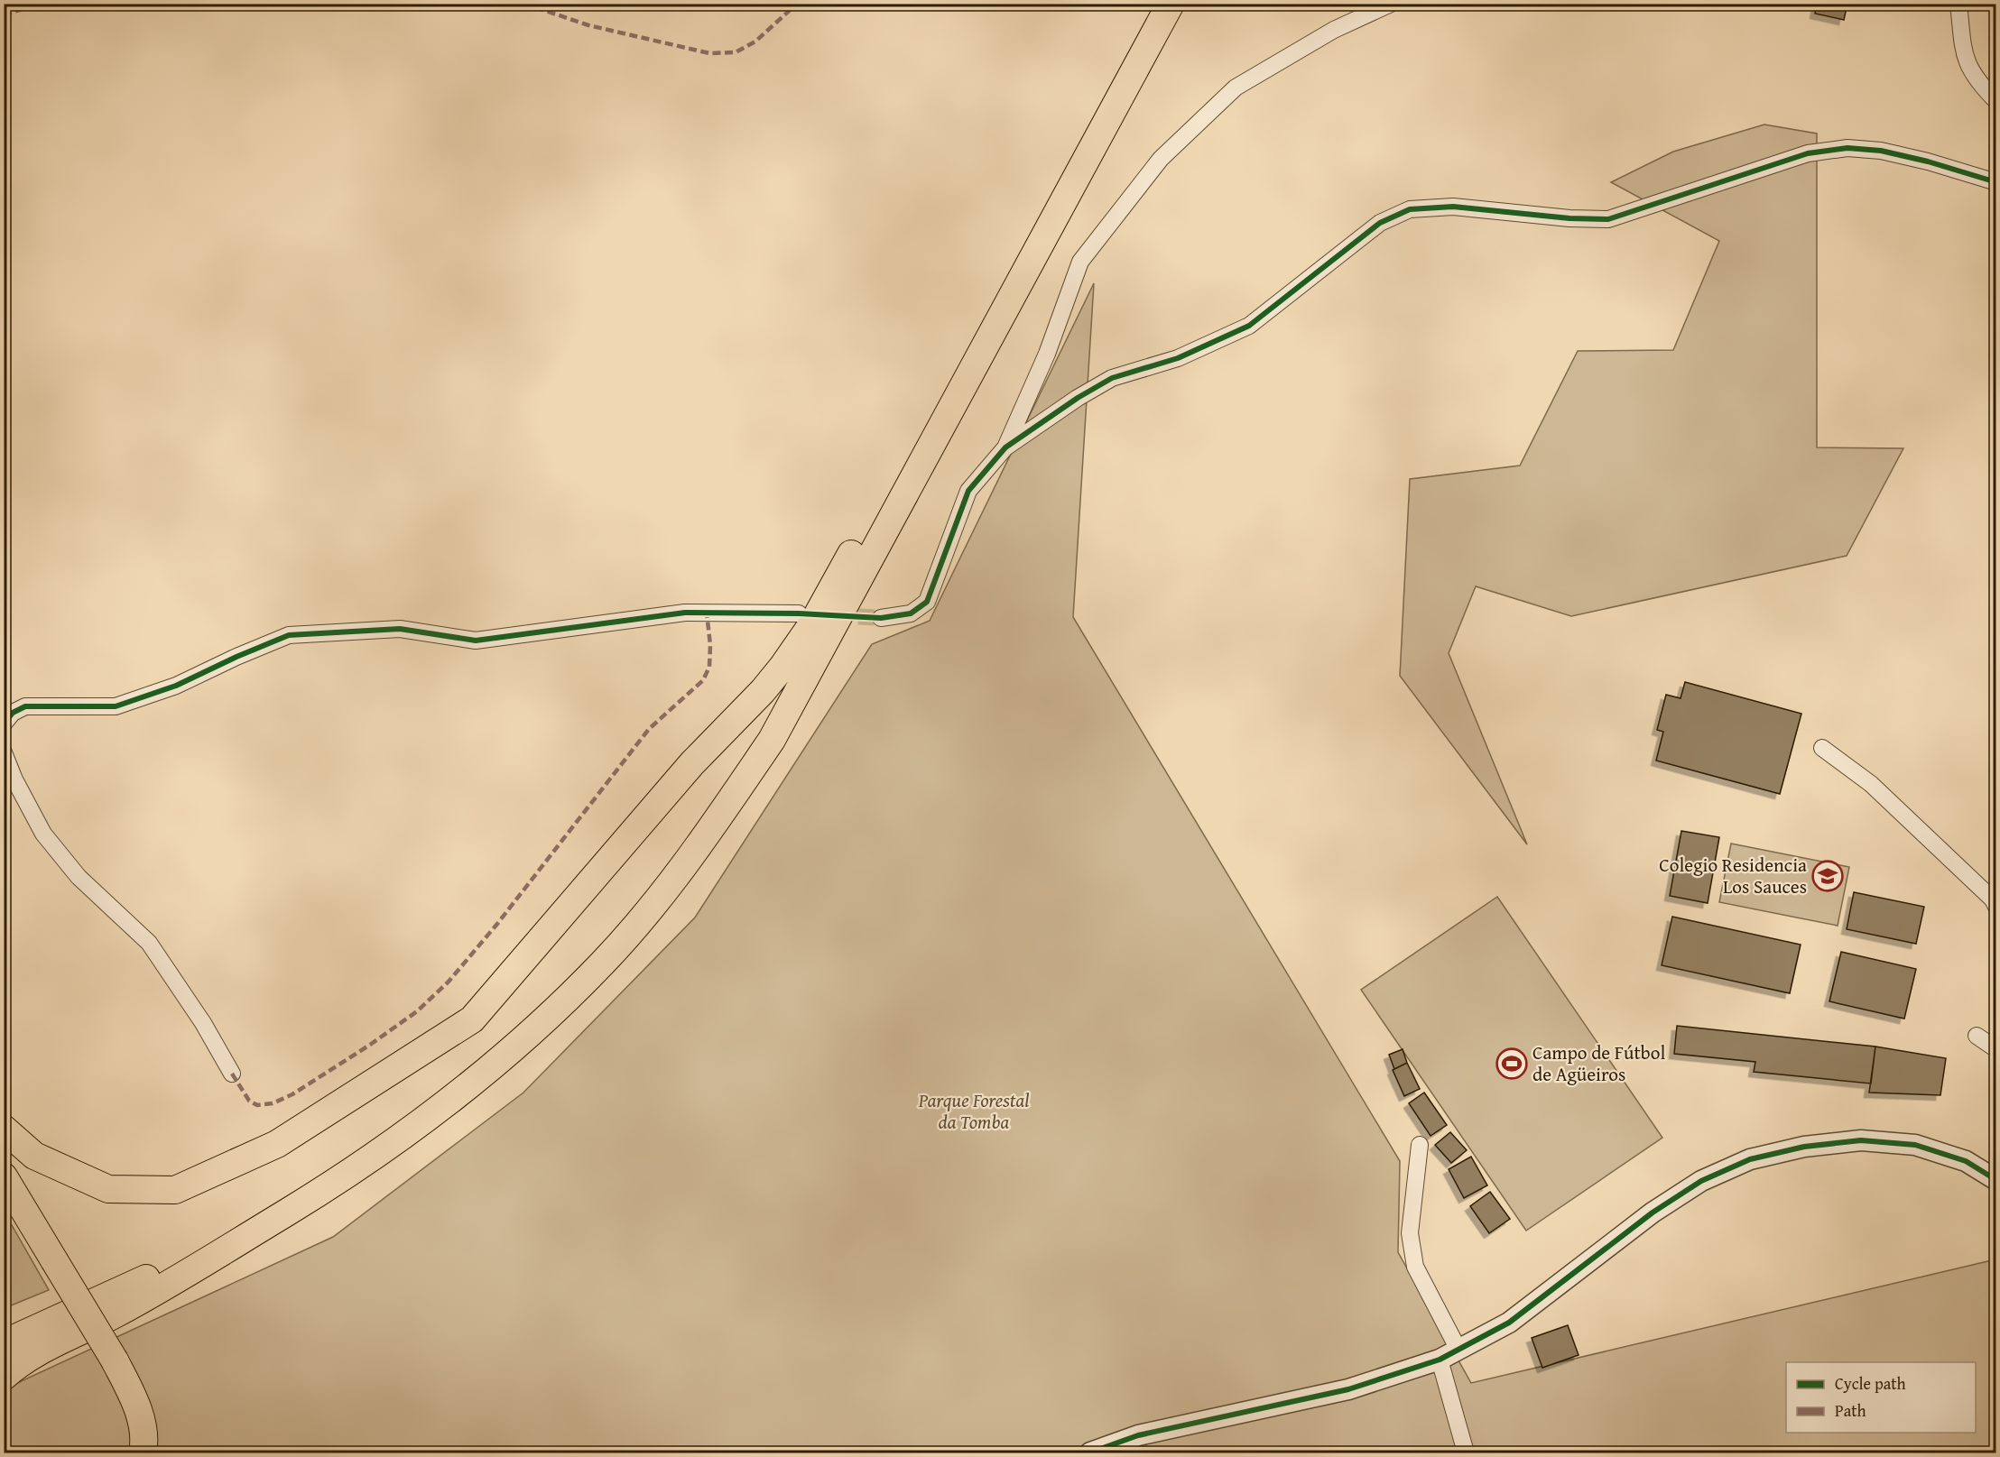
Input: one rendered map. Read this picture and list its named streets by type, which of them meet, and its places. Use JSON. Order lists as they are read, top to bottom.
{
  "parks": ["Parque Forestal da Tomba"],
  "places": {
    "school or university": ["Colegio Residencia Los Sauces"],
    "sports": ["Campo de Fútbol de Agüeiros"]
  },
  "legend": ["Cycle path", "Path"]
}
